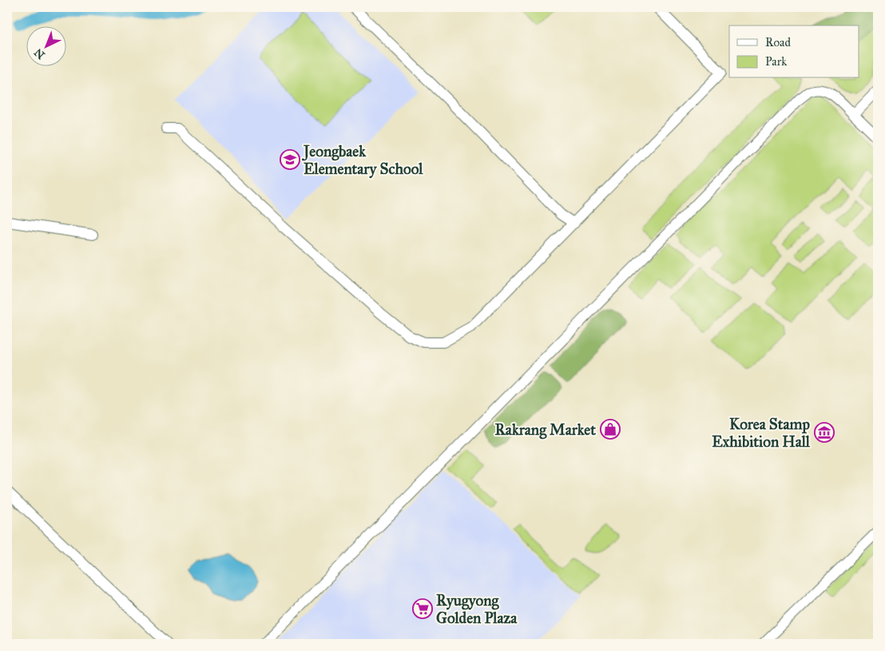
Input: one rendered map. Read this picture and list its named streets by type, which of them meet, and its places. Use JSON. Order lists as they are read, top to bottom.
{
  "places": {
    "school or university": ["Jeongbaek Elementary School"],
    "shop": ["Rakrang Market"],
    "museum": ["Korea Stamp Exhibition Hall"],
    "supermarket": ["Ryugyong Golden Plaza"]
  },
  "legend": ["Road", "Park"],
  "north": "bottom left"
}
